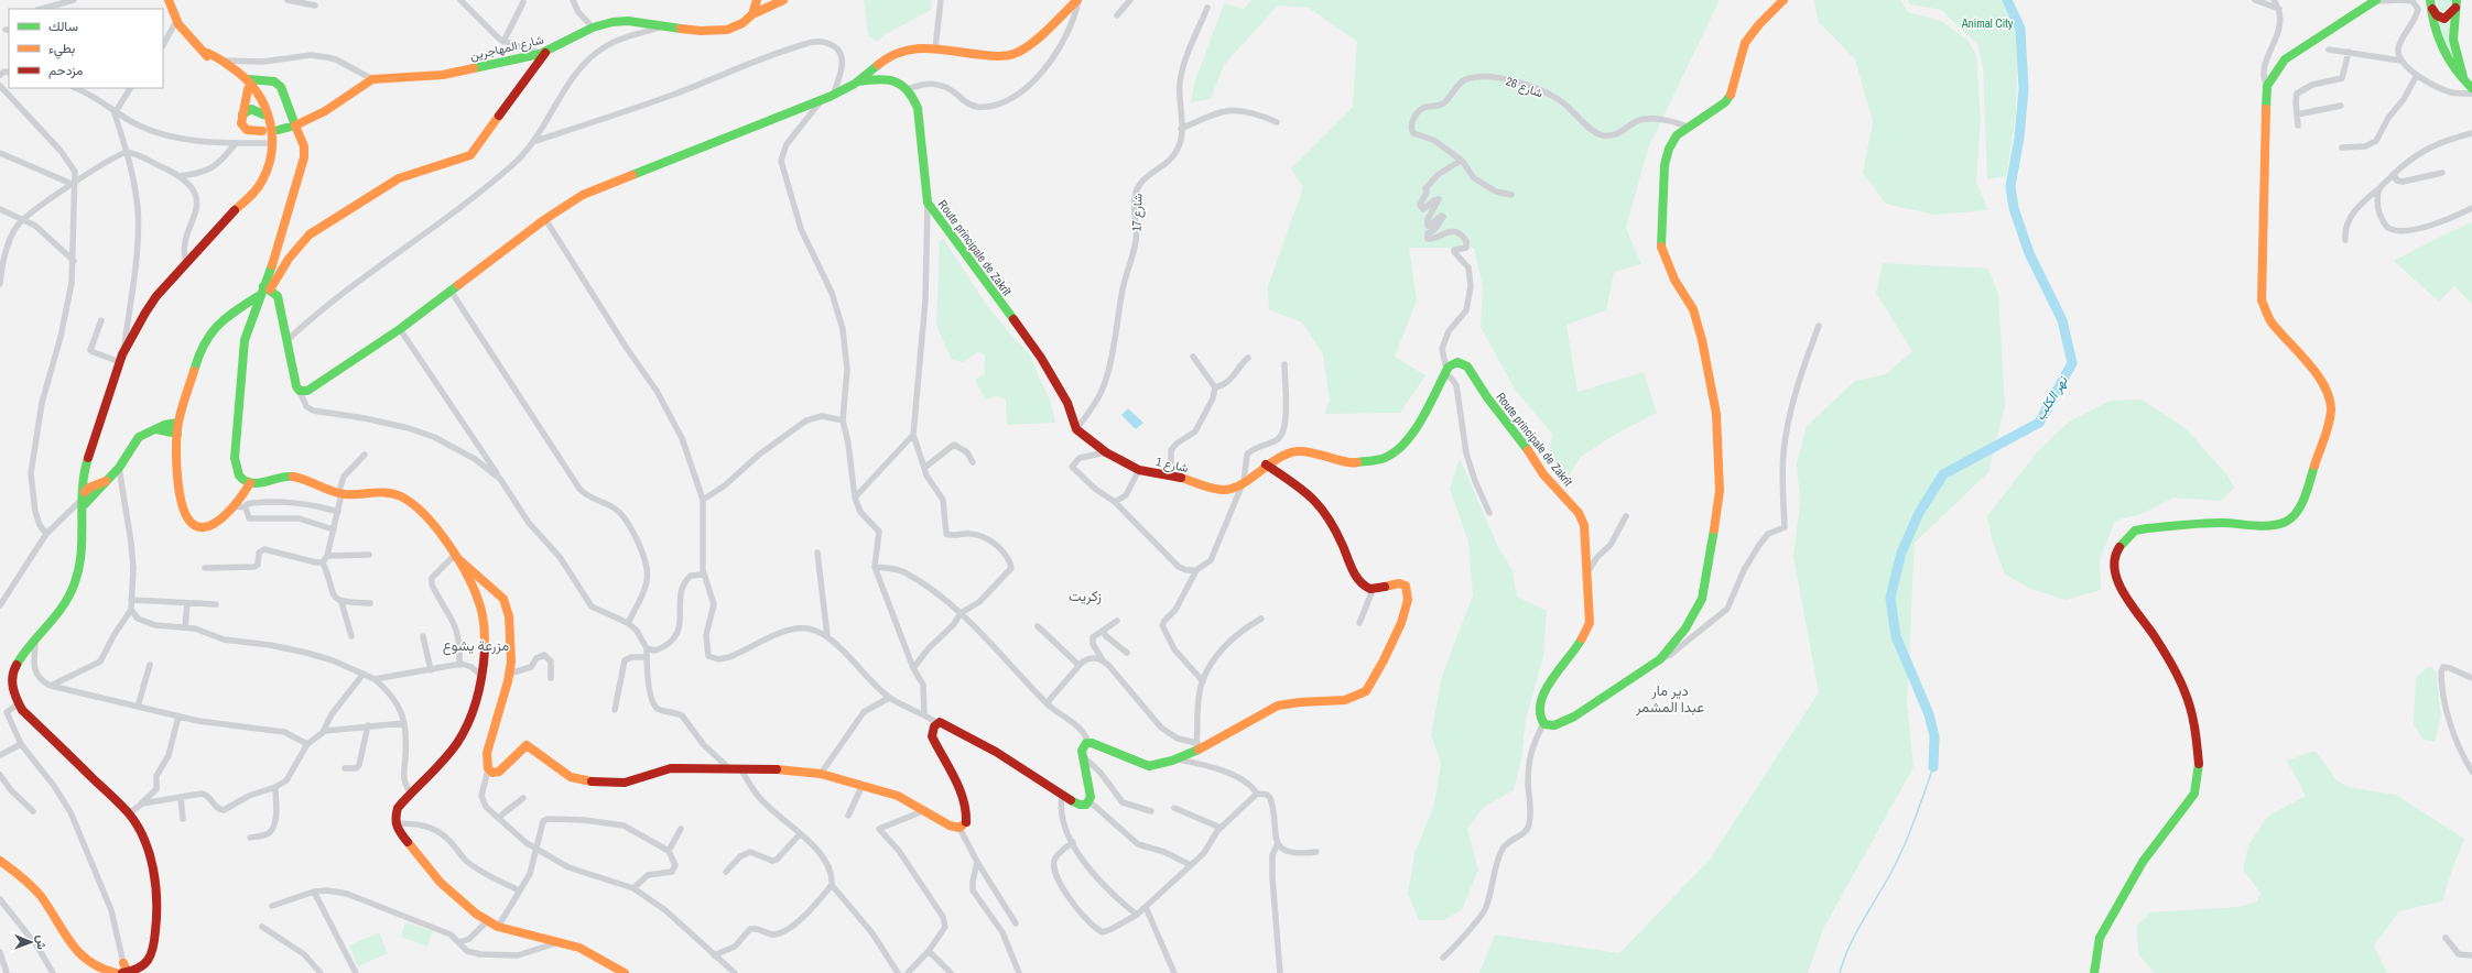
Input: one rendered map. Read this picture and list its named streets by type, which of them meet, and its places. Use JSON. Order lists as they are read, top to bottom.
{
  "streets": {
    "main road": ["شارع المهاجرين", "Route principale de Zakrît", "شارع 1"],
    "street": ["شارع 26", "شارع 17"]
  },
  "crossings": [
    ["شارع 17", "Route principale de Zakrît"],
    ["شارع 17", "شارع 1"],
    ["Route principale de Zakrît", "شارع 1"]
  ],
  "districts": ["زكريت", "مزرعة يشوع", "دير مار عبدا المشمر"],
  "water": ["نهر الكلب"],
  "parks": ["Animal City"],
  "legend": ["سالك", "بطيء", "مزدحم"],
  "north": "right"
}
